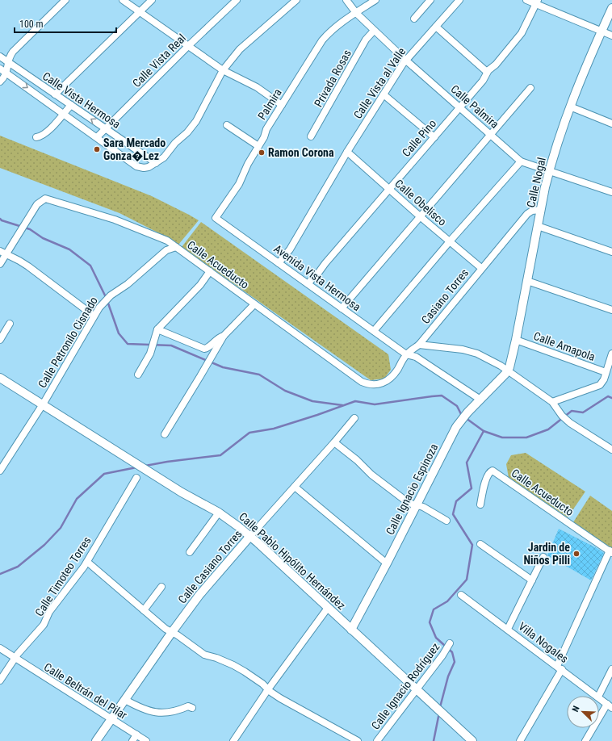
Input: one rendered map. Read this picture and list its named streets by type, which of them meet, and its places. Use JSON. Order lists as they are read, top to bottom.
{
  "streets": {
    "street": [
      "Calle Vista Real",
      "Privada Rosas",
      "Calle Vista al Valle",
      "Calle Vista Hermosa",
      "Palmira",
      "Calle Palmira",
      "Calle Pino",
      "Calle Nogal",
      "Calle Obelisco",
      "Calle Acueducto",
      "Avenida Vista Hermosa",
      "Casiano Torres",
      "Calle Petronilo Cisnado",
      "Calle Amapola",
      "Calle Ignacio Espinoza",
      "Calle Pablo Hipólito Hernández",
      "Calle Casiano Torres",
      "Calle Timoteo Torres",
      "Villa Nogales",
      "Calle Ignacio Rodríguez",
      "Calle Beltrán del Pilar"
    ]
  },
  "crossings": [
    ["Calle Vista Real", "Calle Vista Hermosa"],
    ["Privada Rosas", "Calle Palmira"],
    ["Calle Vista al Valle", "Calle Palmira"],
    ["Calle Vista al Valle", "Calle Obelisco"],
    ["Calle Vista al Valle", "Avenida Vista Hermosa"],
    ["Palmira", "Calle Palmira"],
    ["Palmira", "Avenida Vista Hermosa"],
    ["Calle Palmira", "Calle Pino"],
    ["Calle Palmira", "Calle Nogal"],
    ["Calle Pino", "Calle Obelisco"],
    ["Calle Pino", "Avenida Vista Hermosa"],
    ["Calle Nogal", "Casiano Torres"],
    ["Calle Nogal", "Calle Amapola"],
    ["Calle Nogal", "Calle Ignacio Espinoza"],
    ["Calle Obelisco", "Casiano Torres"],
    ["Calle Acueducto", "Casiano Torres"],
    ["Calle Acueducto", "Calle Petronilo Cisnado"],
    ["Avenida Vista Hermosa", "Casiano Torres"],
    ["Avenida Vista Hermosa", "Calle Ignacio Espinoza"],
    ["Calle Petronilo Cisnado", "Calle Pablo Hipólito Hernández"],
    ["Calle Ignacio Espinoza", "Calle Pablo Hipólito Hernández"],
    ["Calle Pablo Hipólito Hernández", "Calle Casiano Torres"],
    ["Calle Pablo Hipólito Hernández", "Calle Ignacio Rodríguez"],
    ["Calle Casiano Torres", "Calle Beltrán del Pilar"],
    ["Calle Timoteo Torres", "Calle Beltrán del Pilar"]
  ],
  "places": ["Sara Mercado Gonza�Lez", "Ramon Corona", "Jardin de Niños Pilli"],
  "scale_bar": "100 m",
  "north": "top left"
}
